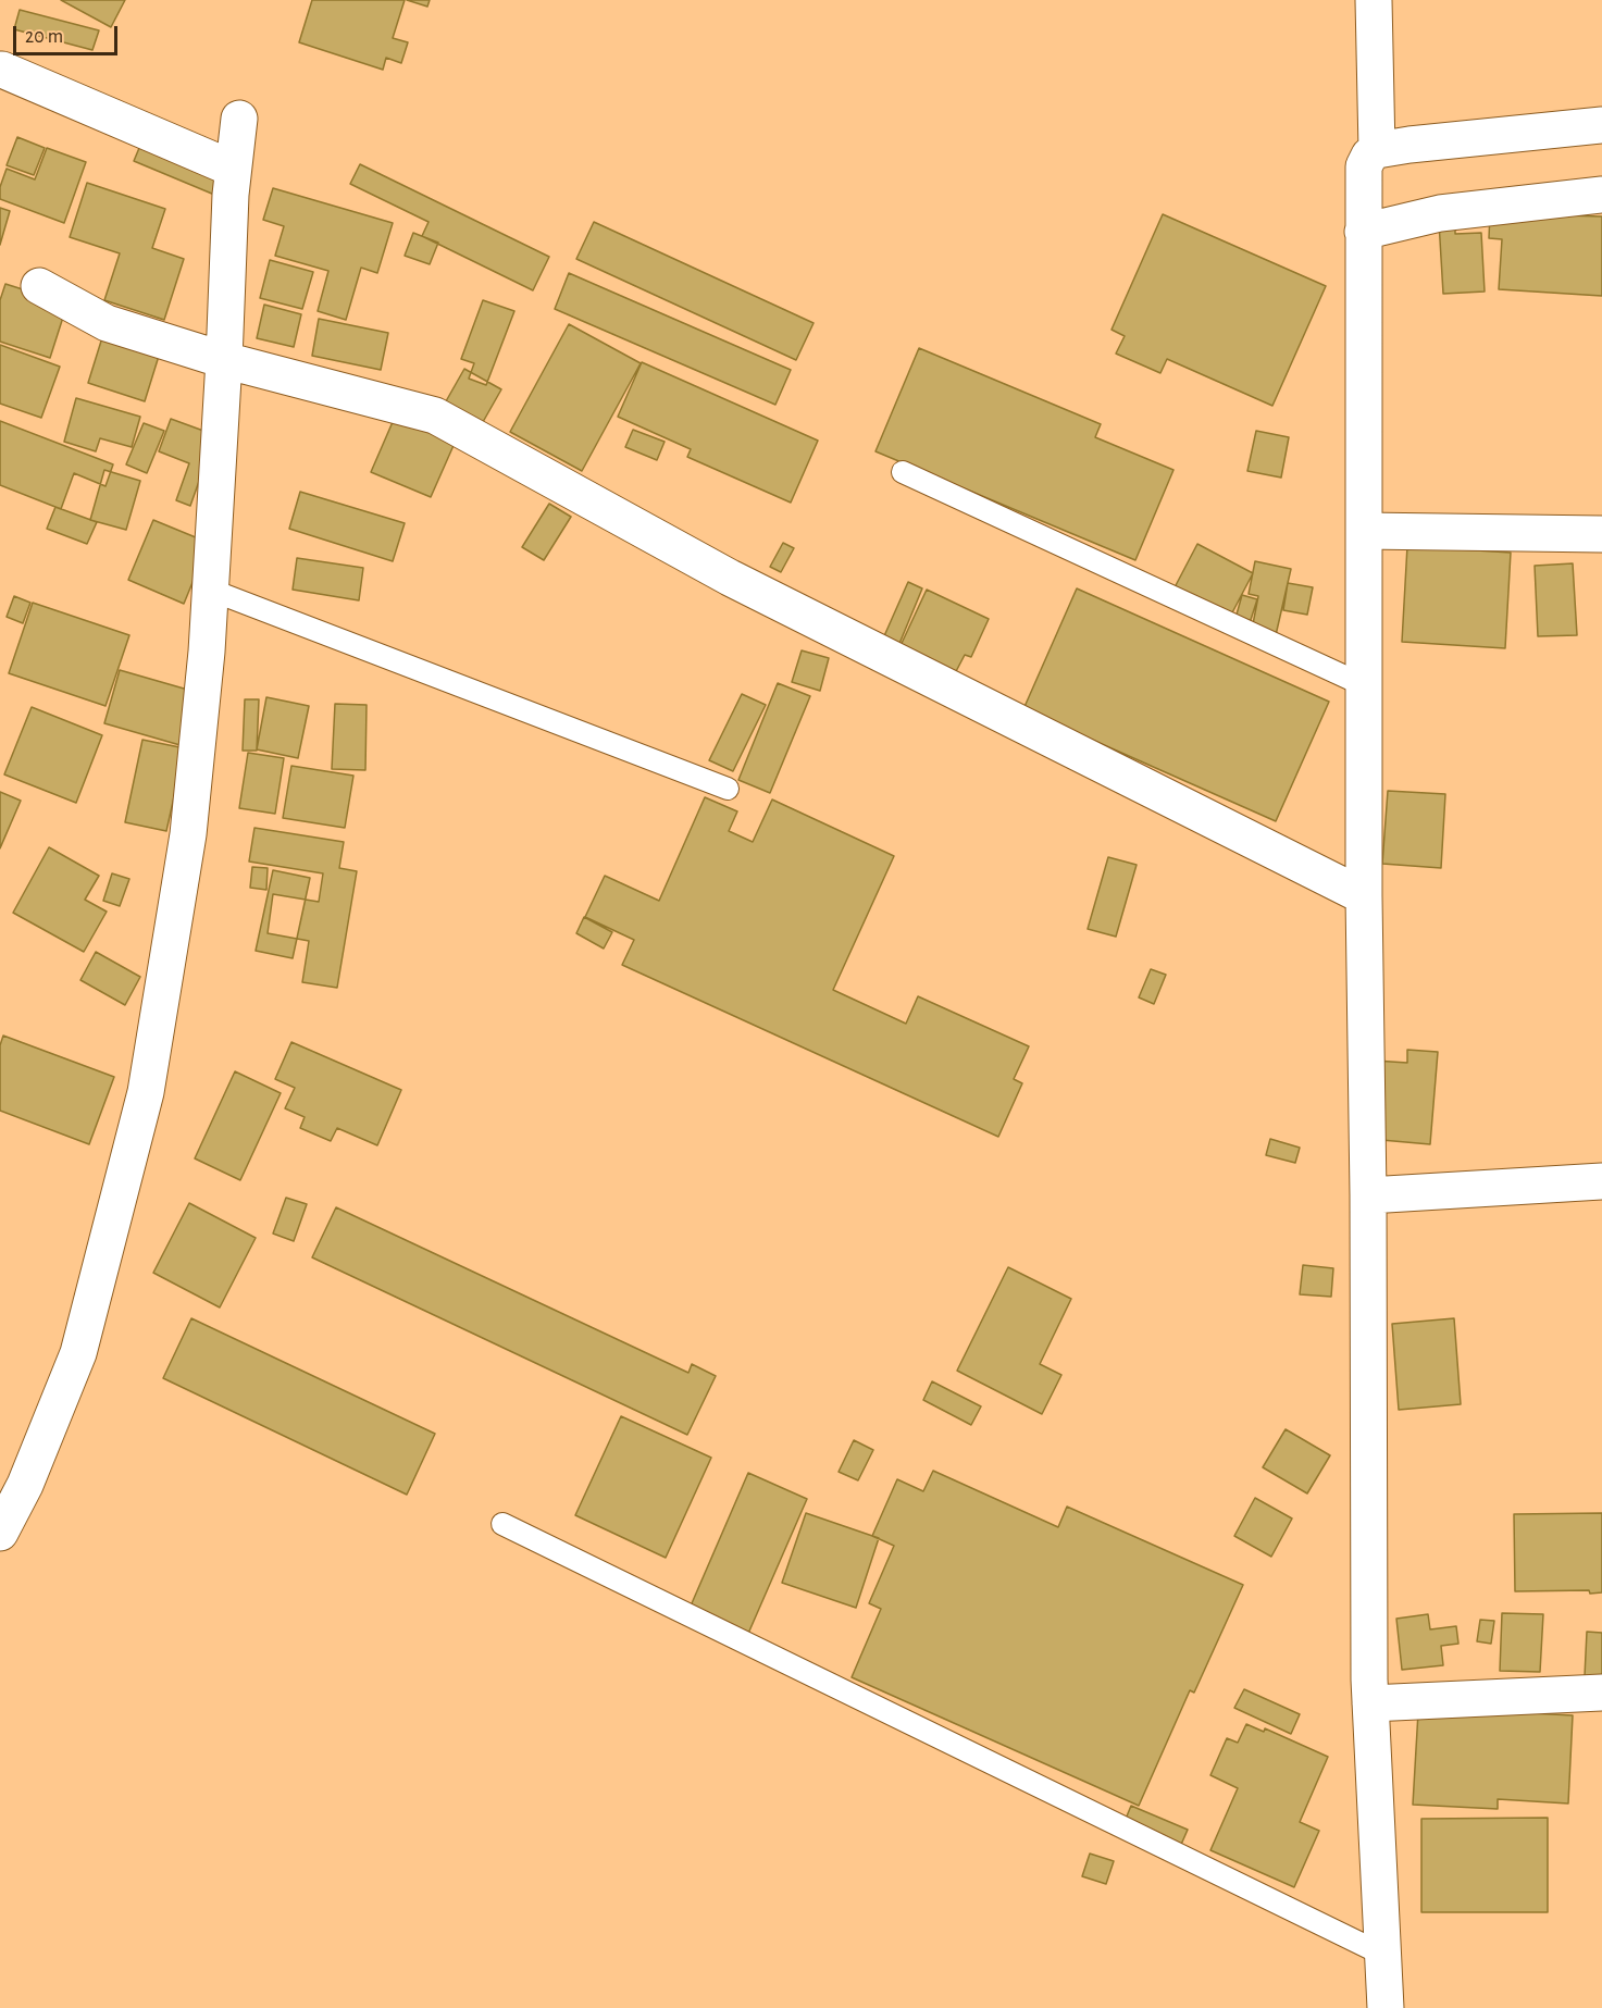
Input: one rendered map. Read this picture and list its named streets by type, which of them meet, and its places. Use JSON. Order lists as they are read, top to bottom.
{
  "scale_bar": "20 m"
}
